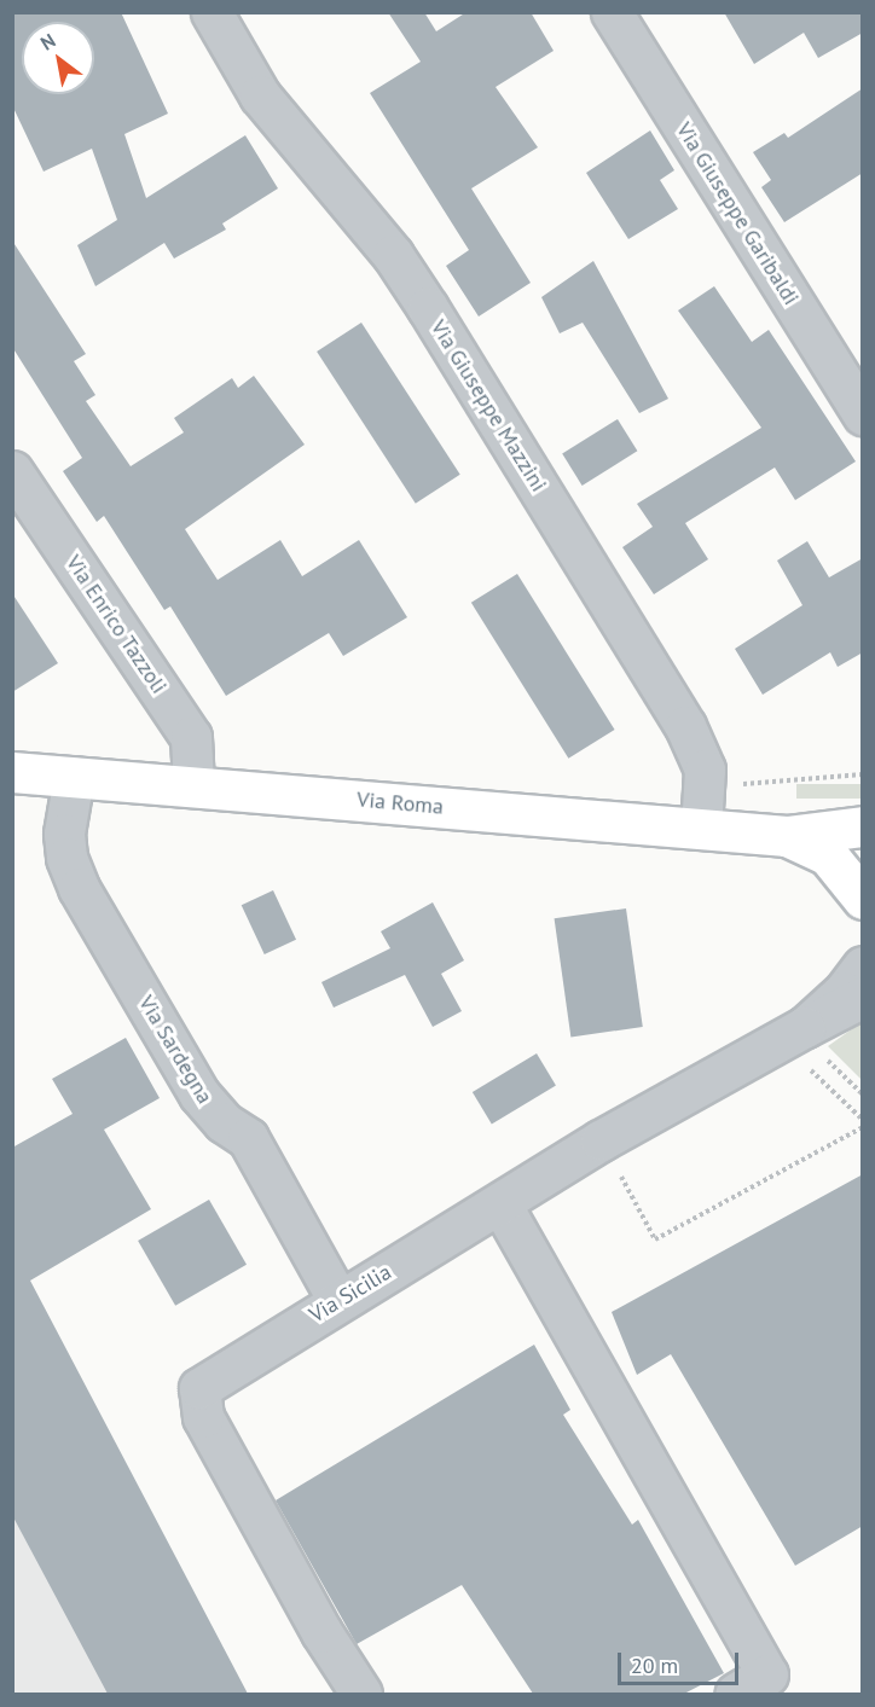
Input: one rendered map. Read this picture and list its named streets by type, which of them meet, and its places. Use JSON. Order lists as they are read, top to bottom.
{
  "streets": {
    "main road": ["Via Roma"],
    "street": [
      "Via Giuseppe Garibaldi",
      "Via Giuseppe Mazzini",
      "Via Enrico Tazzoli",
      "Via Sardegna",
      "Via Sicilia"
    ]
  },
  "crossings": [
    ["Via Giuseppe Mazzini", "Via Roma"],
    ["Via Enrico Tazzoli", "Via Roma"],
    ["Via Roma", "Via Sardegna"],
    ["Via Sardegna", "Via Sicilia"]
  ],
  "scale_bar": "20 m",
  "north": "top left"
}
